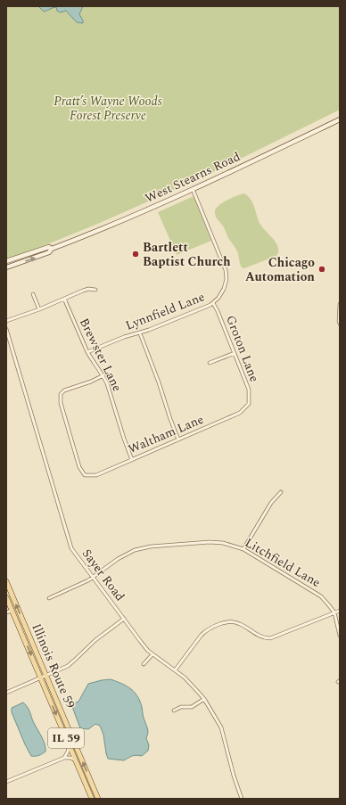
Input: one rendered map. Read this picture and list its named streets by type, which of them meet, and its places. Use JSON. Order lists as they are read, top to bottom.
{
  "streets": {
    "main road": ["West Stearns Road", "Illinois Route 59", "IL 59"],
    "street": [
      "Lynnfield Lane",
      "Groton Lane",
      "Brewster Lane",
      "Waltham Lane",
      "Litchfield Lane",
      "Sayer Road"
    ]
  },
  "crossings": [
    ["West Stearns Road", "Lynnfield Lane"],
    ["Lynnfield Lane", "Groton Lane"],
    ["Lynnfield Lane", "Brewster Lane"],
    ["Groton Lane", "Waltham Lane"],
    ["Brewster Lane", "Waltham Lane"],
    ["Litchfield Lane", "Sayer Road"]
  ],
  "parks": ["Pratt’s Wayne Woods Forest Preserve"],
  "places": ["Bartlett Baptist Church", "Chicago Automation"]
}
